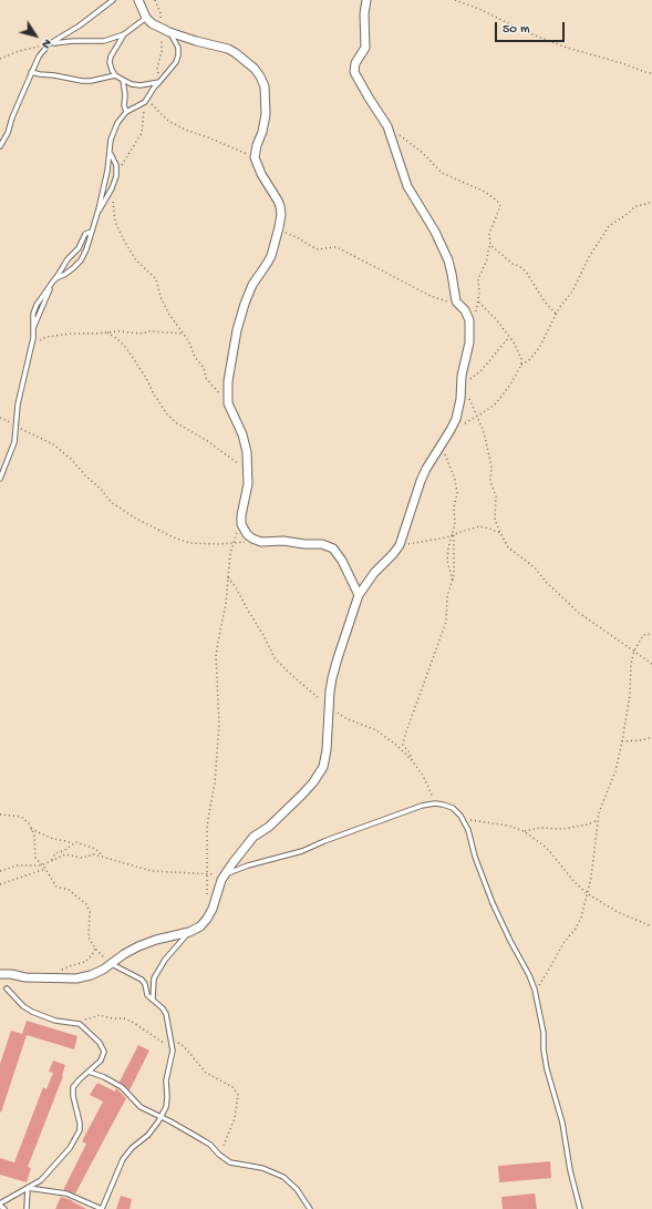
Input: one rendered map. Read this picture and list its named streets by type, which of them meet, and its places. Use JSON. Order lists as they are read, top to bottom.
{
  "scale_bar": "50 m",
  "north": "bottom right"
}
